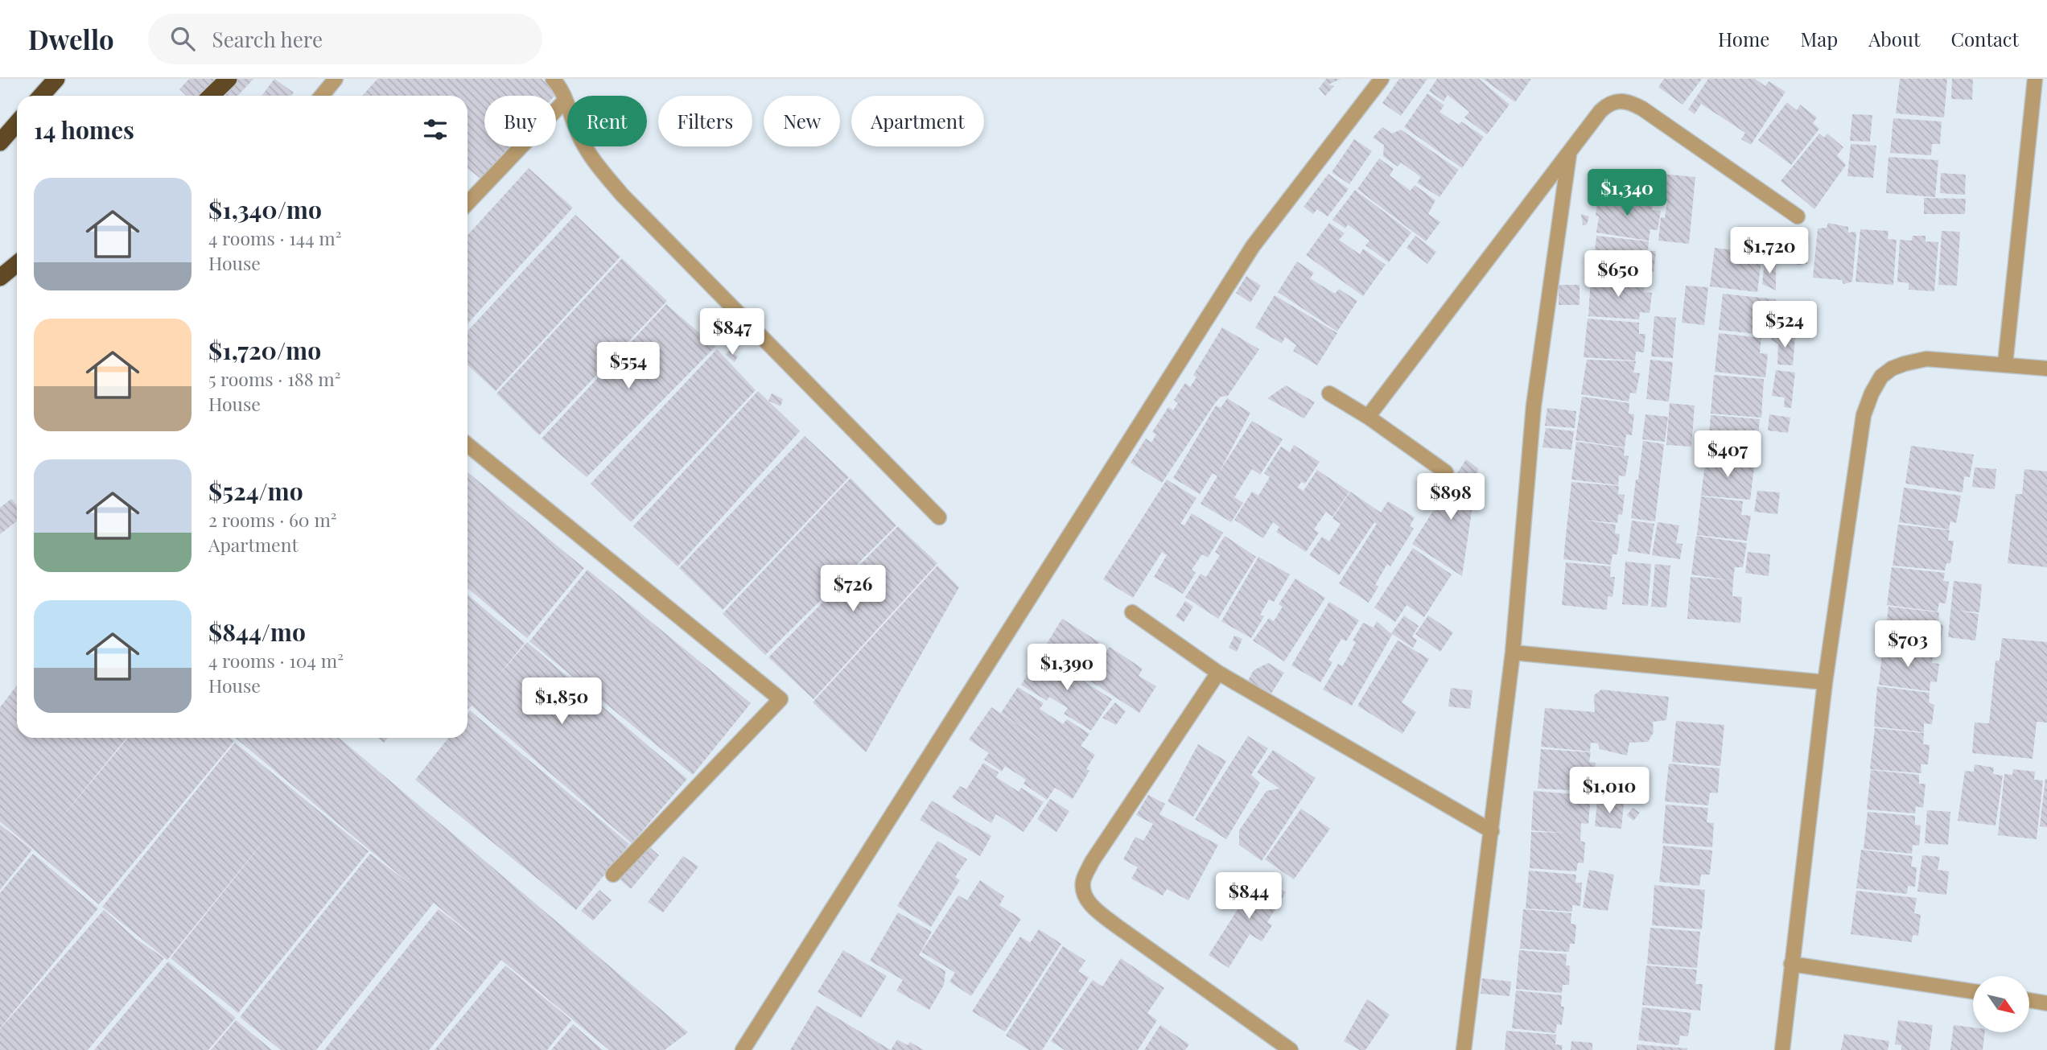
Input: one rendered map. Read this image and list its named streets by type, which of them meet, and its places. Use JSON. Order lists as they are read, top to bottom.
{
  "north": "bottom right",
  "page": {
    "header": "Dwello",
    "search": "Search here",
    "nav": [
      "Home",
      "Map",
      "About",
      "Contact"
    ],
    "chip": [
      "Buy",
      "Rent",
      "Filters",
      "New",
      "Apartment"
    ],
    "heading": "14 homes",
    "list": [
      {
        "name": "$1,340/mo",
        "note": "4 rooms · 144 m² · House"
      },
      {
        "name": "$1,720/mo",
        "note": "5 rooms · 188 m² · House"
      },
      {
        "name": "$524/mo",
        "note": "2 rooms · 60 m² · Apartment"
      },
      {
        "name": "$844/mo",
        "note": "4 rooms · 104 m² · House"
      }
    ],
    "price": [
      "$1,340",
      "$1,720",
      "$650",
      "$524",
      "$847",
      "$554",
      "$407",
      "$898",
      "$726",
      "$703",
      "$1,390",
      "$1,850",
      "$1,010",
      "$844"
    ]
  }
}
